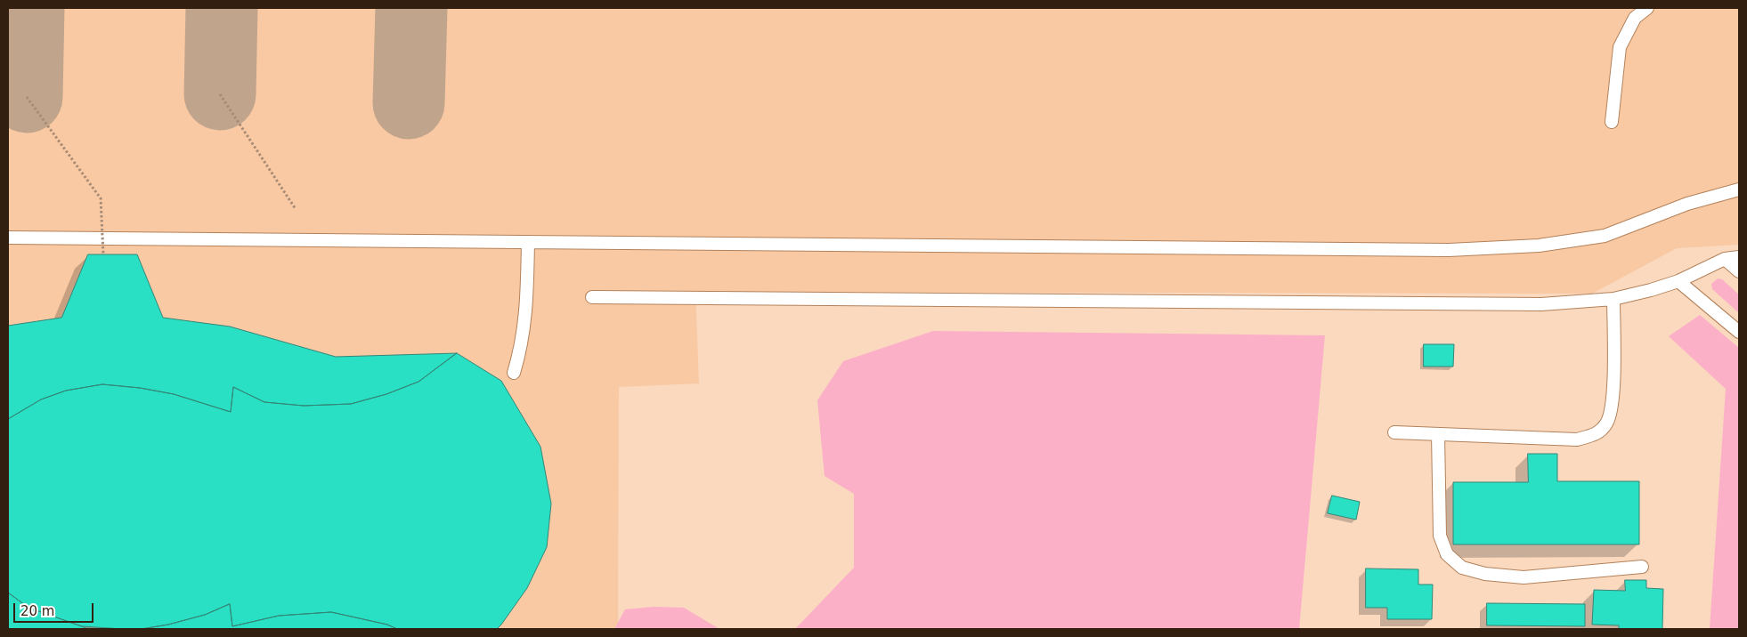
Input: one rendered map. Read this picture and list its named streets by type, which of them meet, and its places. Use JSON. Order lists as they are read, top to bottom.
{
  "scale_bar": "20 m"
}
